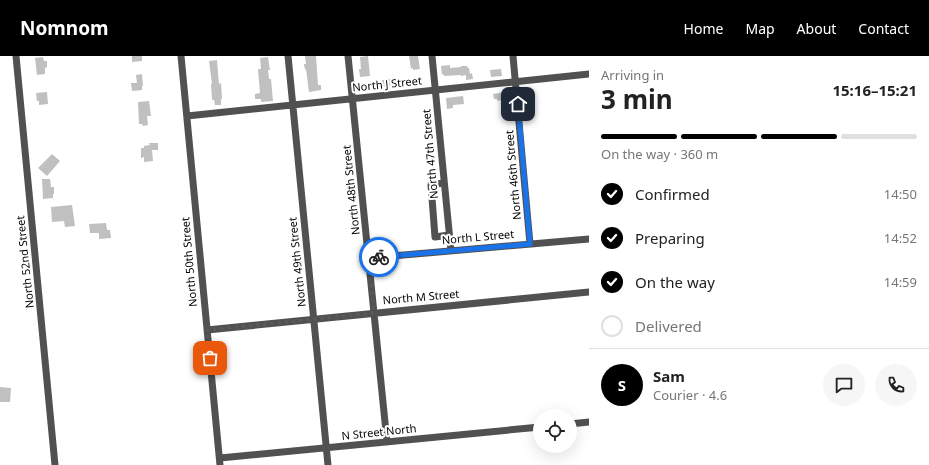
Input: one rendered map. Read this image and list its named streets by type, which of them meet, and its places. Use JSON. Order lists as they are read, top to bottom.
{
  "streets": {
    "street": [
      "North J Street",
      "North 47th Street",
      "North 46th Street",
      "North 48th Street",
      "North L Street",
      "North 52nd Street",
      "North 50th Street",
      "North 49th Street",
      "North M Street",
      "N Street North"
    ]
  },
  "crossings": [
    ["North J Street", "North 47th Street"],
    ["North J Street", "North 46th Street"],
    ["North J Street", "North 48th Street"],
    ["North J Street", "North 50th Street"],
    ["North J Street", "North 49th Street"],
    ["North 47th Street", "North L Street"],
    ["North 46th Street", "North L Street"],
    ["North 48th Street", "North L Street"],
    ["North 48th Street", "North M Street"],
    ["North 48th Street", "N Street North"],
    ["North 50th Street", "North M Street"],
    ["North 50th Street", "N Street North"],
    ["North 49th Street", "North M Street"],
    ["North 49th Street", "N Street North"]
  ],
  "page": {
    "header": "Nomnom",
    "nav": [
      "Home",
      "Map",
      "About",
      "Contact"
    ],
    "heading": ["3 min", "Arriving in", "15:16–15:21"],
    "panel": ["Sam", "Courier · 4.6"],
    "bar": "On the way · 360 m",
    "list": [
      ["Confirmed", "14:50"],
      ["Preparing", "14:52"],
      ["On the way", "14:59"],
      "Delivered"
    ],
    "round": "S"
  }
}
